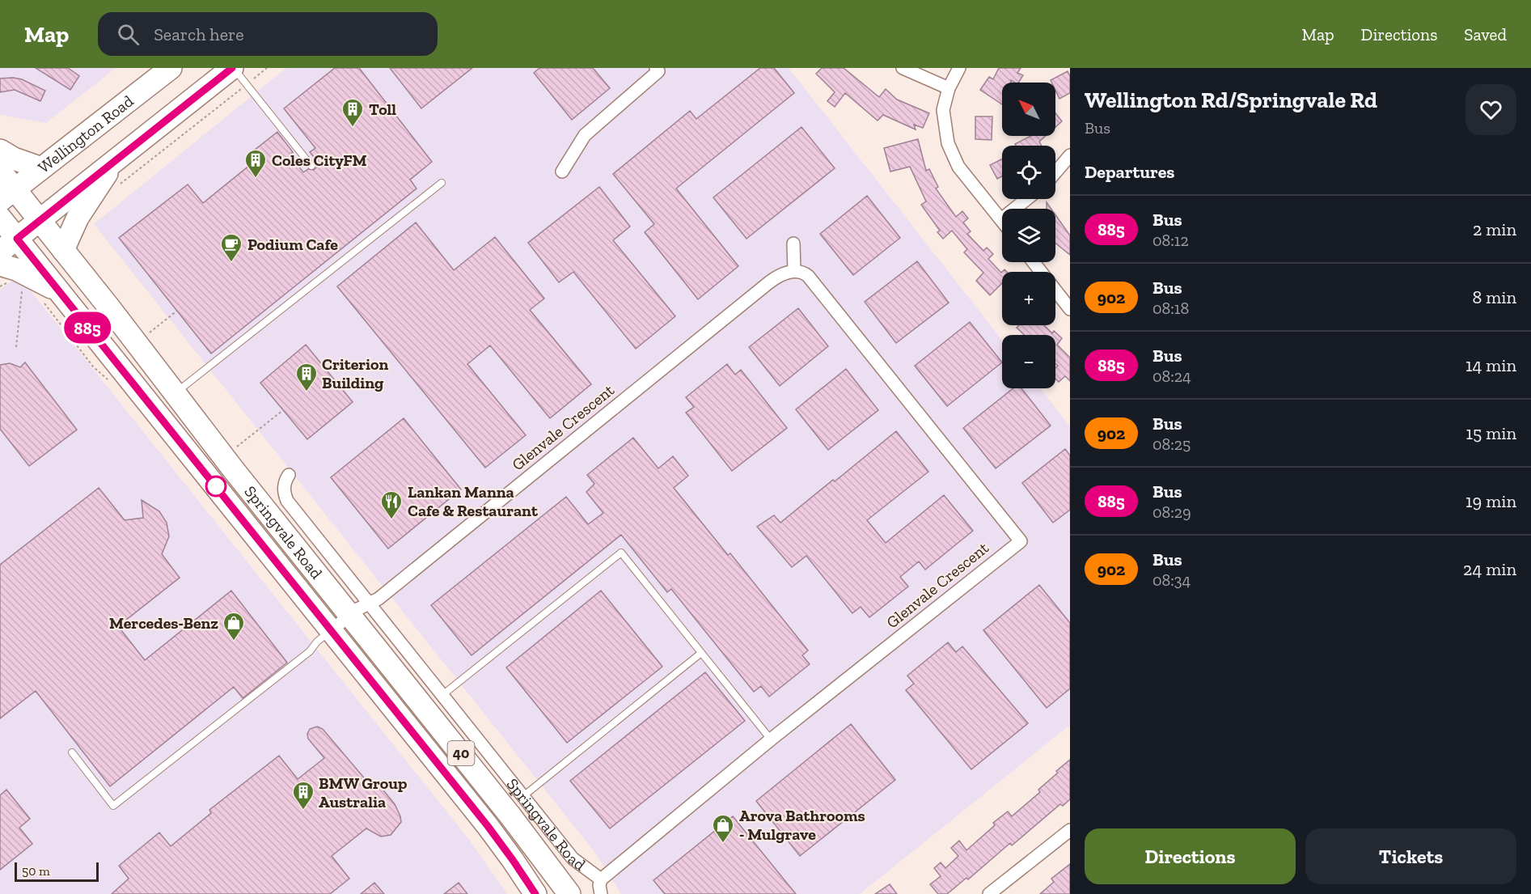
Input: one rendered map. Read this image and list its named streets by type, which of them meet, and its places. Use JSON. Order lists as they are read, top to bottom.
{
  "streets": {
    "highway": ["Wellington Road", "Springvale Road", "40"],
    "street": ["Glenvale Crescent"]
  },
  "crossings": [
    ["Wellington Road", "Springvale Road"],
    ["Glenvale Crescent", "Springvale Road"]
  ],
  "places": {
    "building": [
      "Toll",
      "Coles CityFM",
      "Criterion Building",
      "BMW Group Australia"
    ],
    "cafe": ["Podium Cafe"],
    "restaurant": ["Lankan Manna Cafe & Restaurant"],
    "shop": ["Mercedes-Benz", "Arova Bathrooms - Mulgrave"]
  },
  "lines": ["bus line 885"],
  "scale_bar": "50 m",
  "north": "top left",
  "page": {
    "header": "Map",
    "search": "Search here",
    "nav": ["Map", "Directions", "Saved"],
    "on_map": "885",
    "heading": [
      ["Wellington Rd/Springvale Rd", "Bus"],
      "Departures"
    ],
    "map_buttons": ["+", "−"],
    "list": [
      {
        "mark": "885",
        "name": "Bus",
        "note": "08:12",
        "value": "2 min"
      },
      {
        "mark": "902",
        "name": "Bus",
        "note": "08:18",
        "value": "8 min"
      },
      {
        "mark": "885",
        "name": "Bus",
        "note": "08:24",
        "value": "14 min"
      },
      {
        "mark": "902",
        "name": "Bus",
        "note": "08:25",
        "value": "15 min"
      },
      {
        "mark": "885",
        "name": "Bus",
        "note": "08:29",
        "value": "19 min"
      },
      {
        "mark": "902",
        "name": "Bus",
        "note": "08:34",
        "value": "24 min"
      }
    ],
    "buttons": ["Directions", "Tickets"],
    "scale": "50 m"
  }
}
